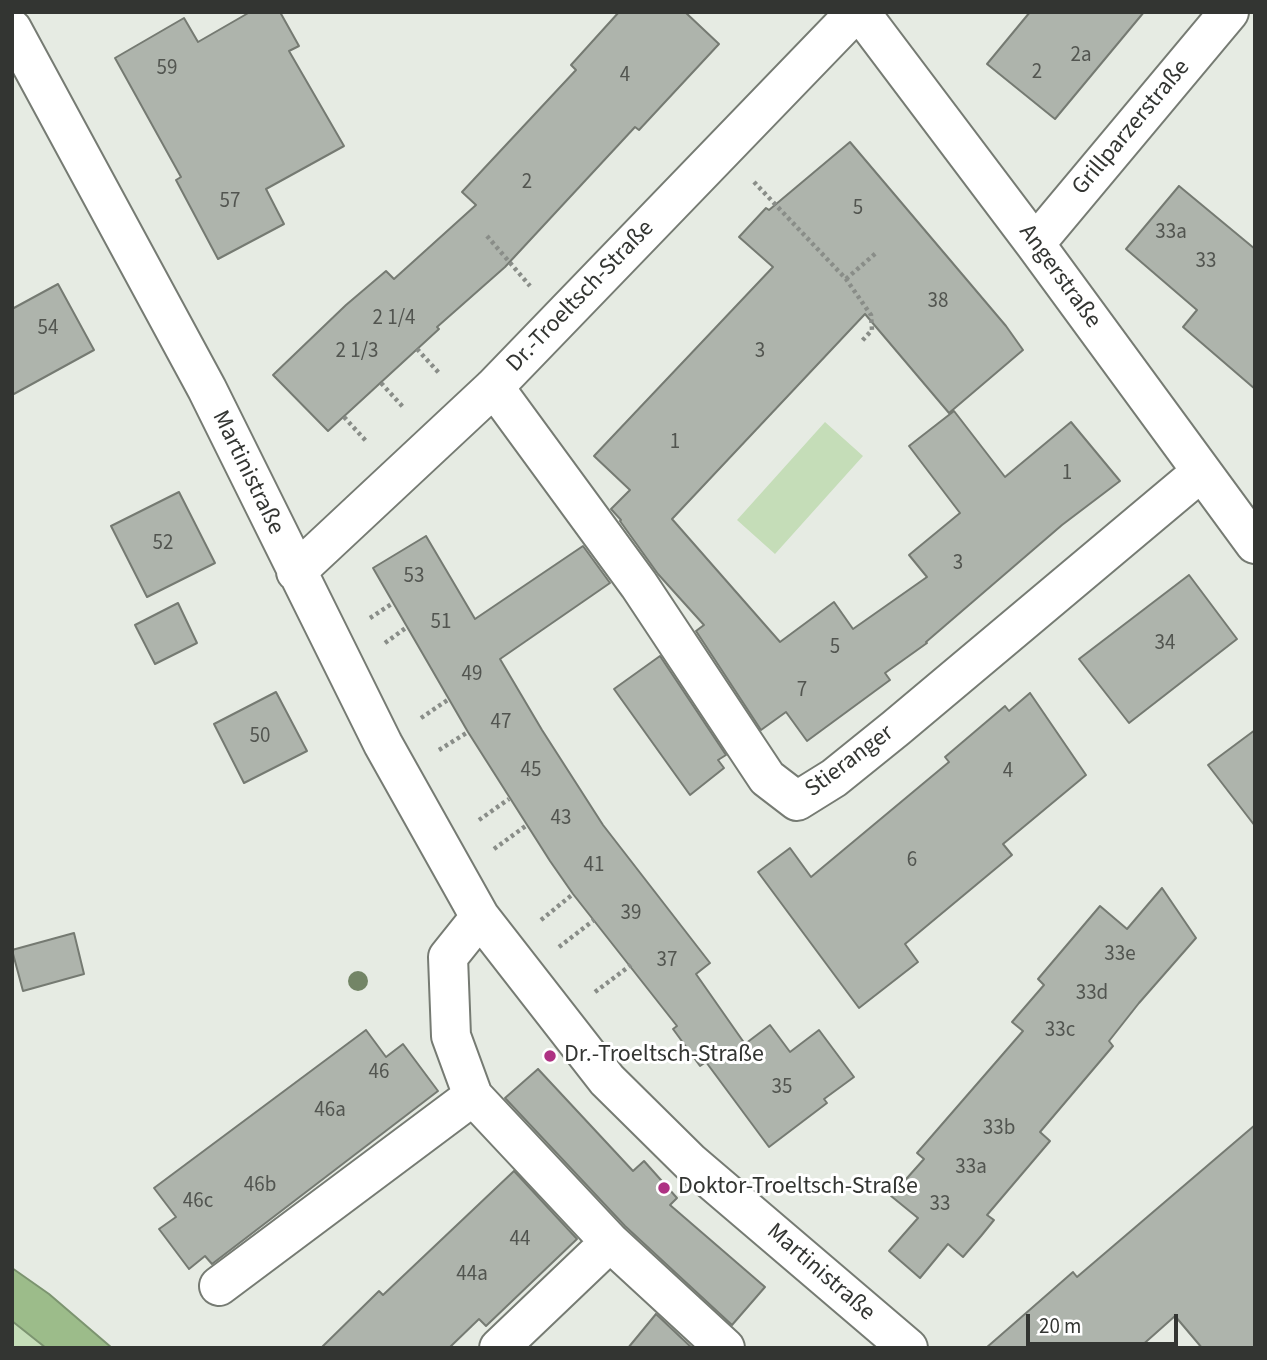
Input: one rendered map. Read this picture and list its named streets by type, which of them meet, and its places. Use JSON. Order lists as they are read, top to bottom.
{
  "streets": {
    "street": [
      "Grillparzerstraße",
      "Angerstraße",
      "Dr.-Troeltsch-Straße",
      "Martinistraße",
      "Stieranger"
    ]
  },
  "crossings": [
    ["Grillparzerstraße", "Angerstraße"],
    ["Angerstraße", "Dr.-Troeltsch-Straße"],
    ["Angerstraße", "Stieranger"],
    ["Dr.-Troeltsch-Straße", "Martinistraße"],
    ["Dr.-Troeltsch-Straße", "Stieranger"]
  ],
  "places": ["Dr.-Troeltsch-Straße", "Doktor-Troeltsch-Straße"],
  "house_numbers": [
    "2a",
    "59",
    "2",
    "4",
    "2",
    "57",
    "5",
    "33a",
    "33",
    "38",
    "2 1/4",
    "54",
    "2 1/3",
    "3",
    "1",
    "1",
    "52",
    "3",
    "53",
    "51",
    "34",
    "5",
    "49",
    "7",
    "47",
    "50",
    "45",
    "4",
    "43",
    "6",
    "41",
    "39",
    "33e",
    "37",
    "33d",
    "33c",
    "46",
    "35",
    "46a",
    "33b",
    "33a",
    "46b",
    "46c",
    "33",
    "44",
    "44a"
  ],
  "scale_bar": "20 m"
}
